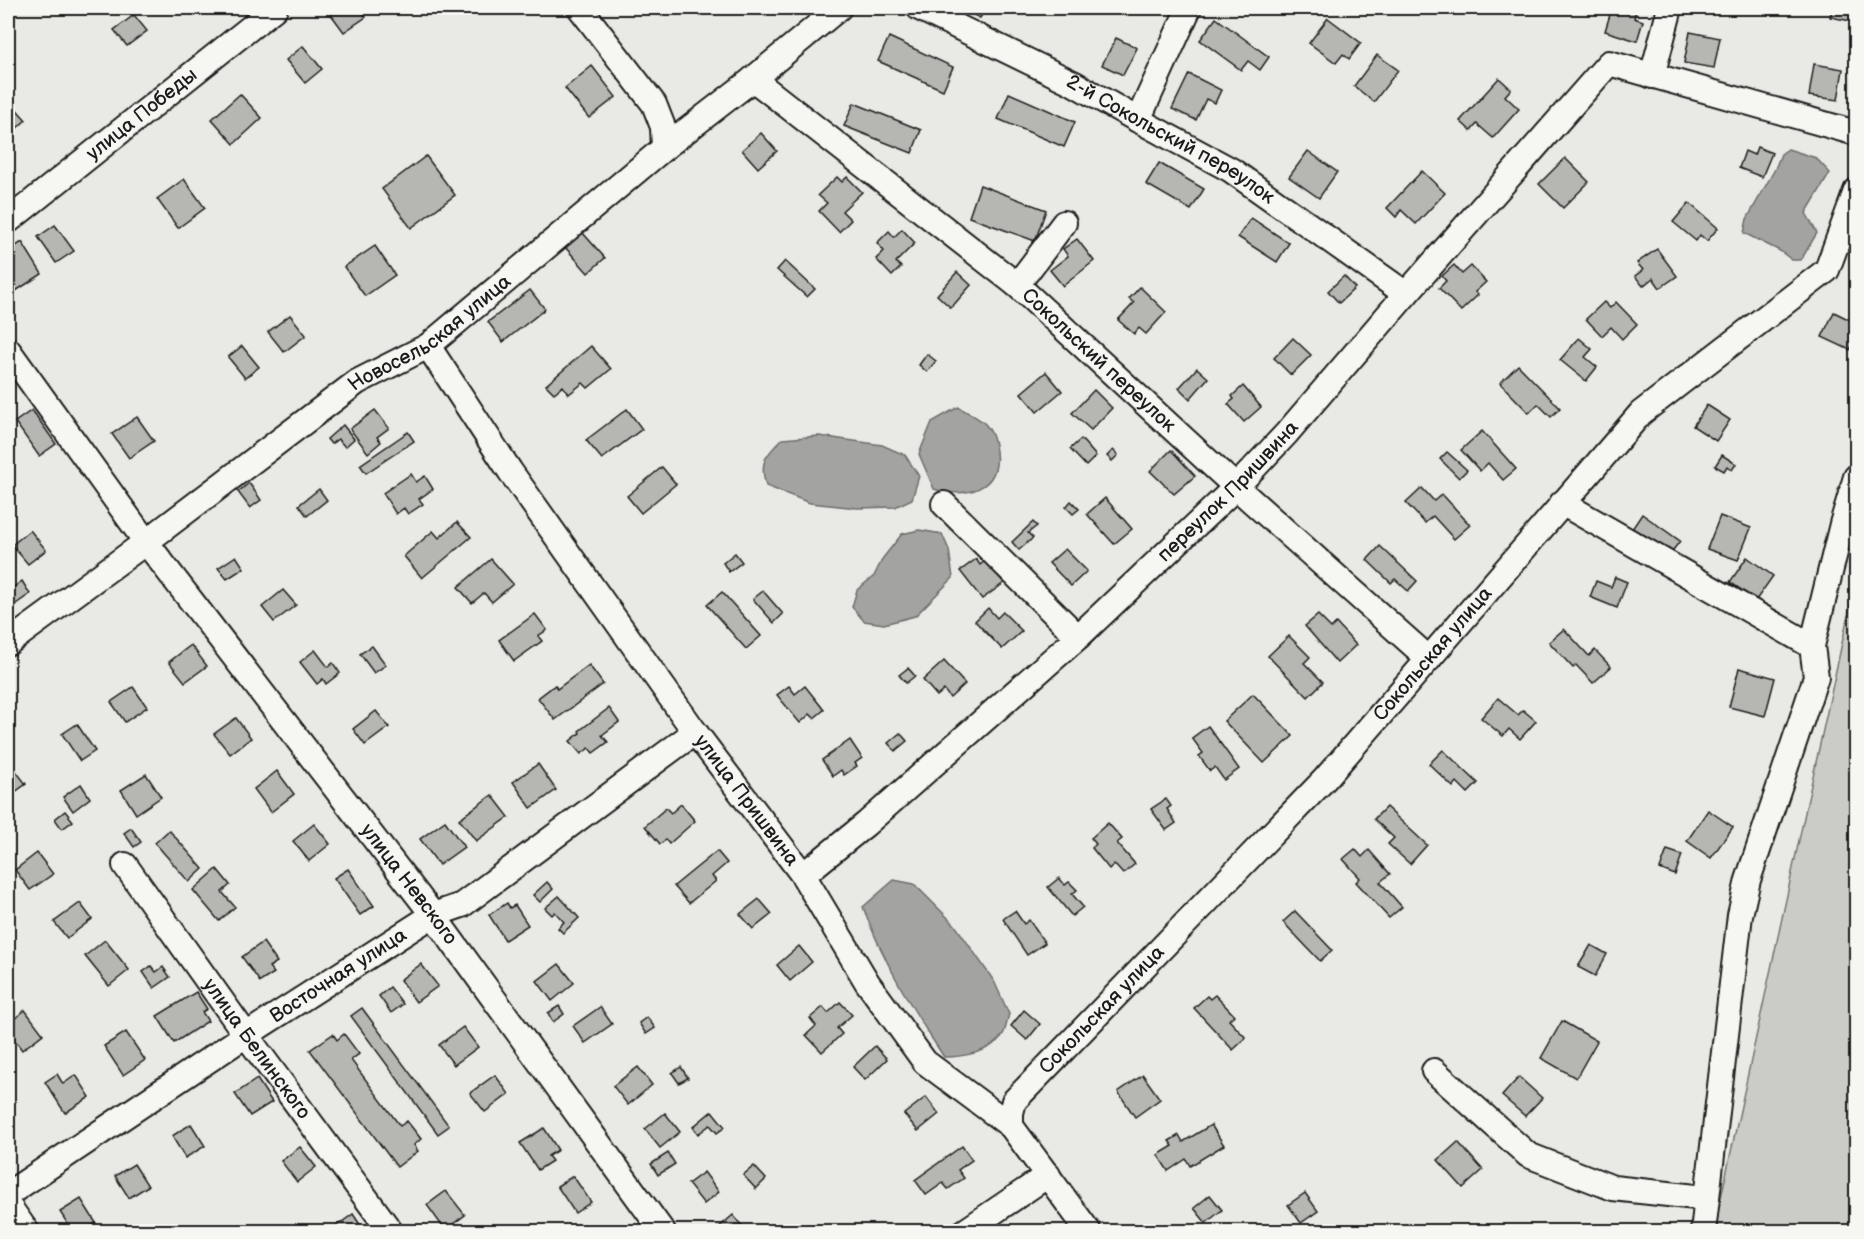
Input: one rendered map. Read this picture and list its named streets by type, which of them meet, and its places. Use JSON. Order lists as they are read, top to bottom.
{
  "streets": {
    "street": [
      "улица Победы",
      "2-й Сокольский переулок",
      "Новосельская улица",
      "Сокольский переулок",
      "переулок Пришвина",
      "Сокольская улица",
      "улица Пришвина",
      "улица Невского",
      "Восточная улица",
      "улица Белинского"
    ]
  },
  "crossings": [
    ["2-й Сокольский переулок", "переулок Пришвина"],
    ["Новосельская улица", "Сокольский переулок"],
    ["Новосельская улица", "улица Пришвина"],
    ["Новосельская улица", "улица Невского"],
    ["Сокольский переулок", "переулок Пришвина"],
    ["Сокольский переулок", "Сокольская улица"],
    ["переулок Пришвина", "улица Пришвина"],
    ["Сокольская улица", "улица Пришвина"],
    ["улица Пришвина", "Восточная улица"],
    ["улица Невского", "Восточная улица"],
    ["Восточная улица", "улица Белинского"]
  ]
}
